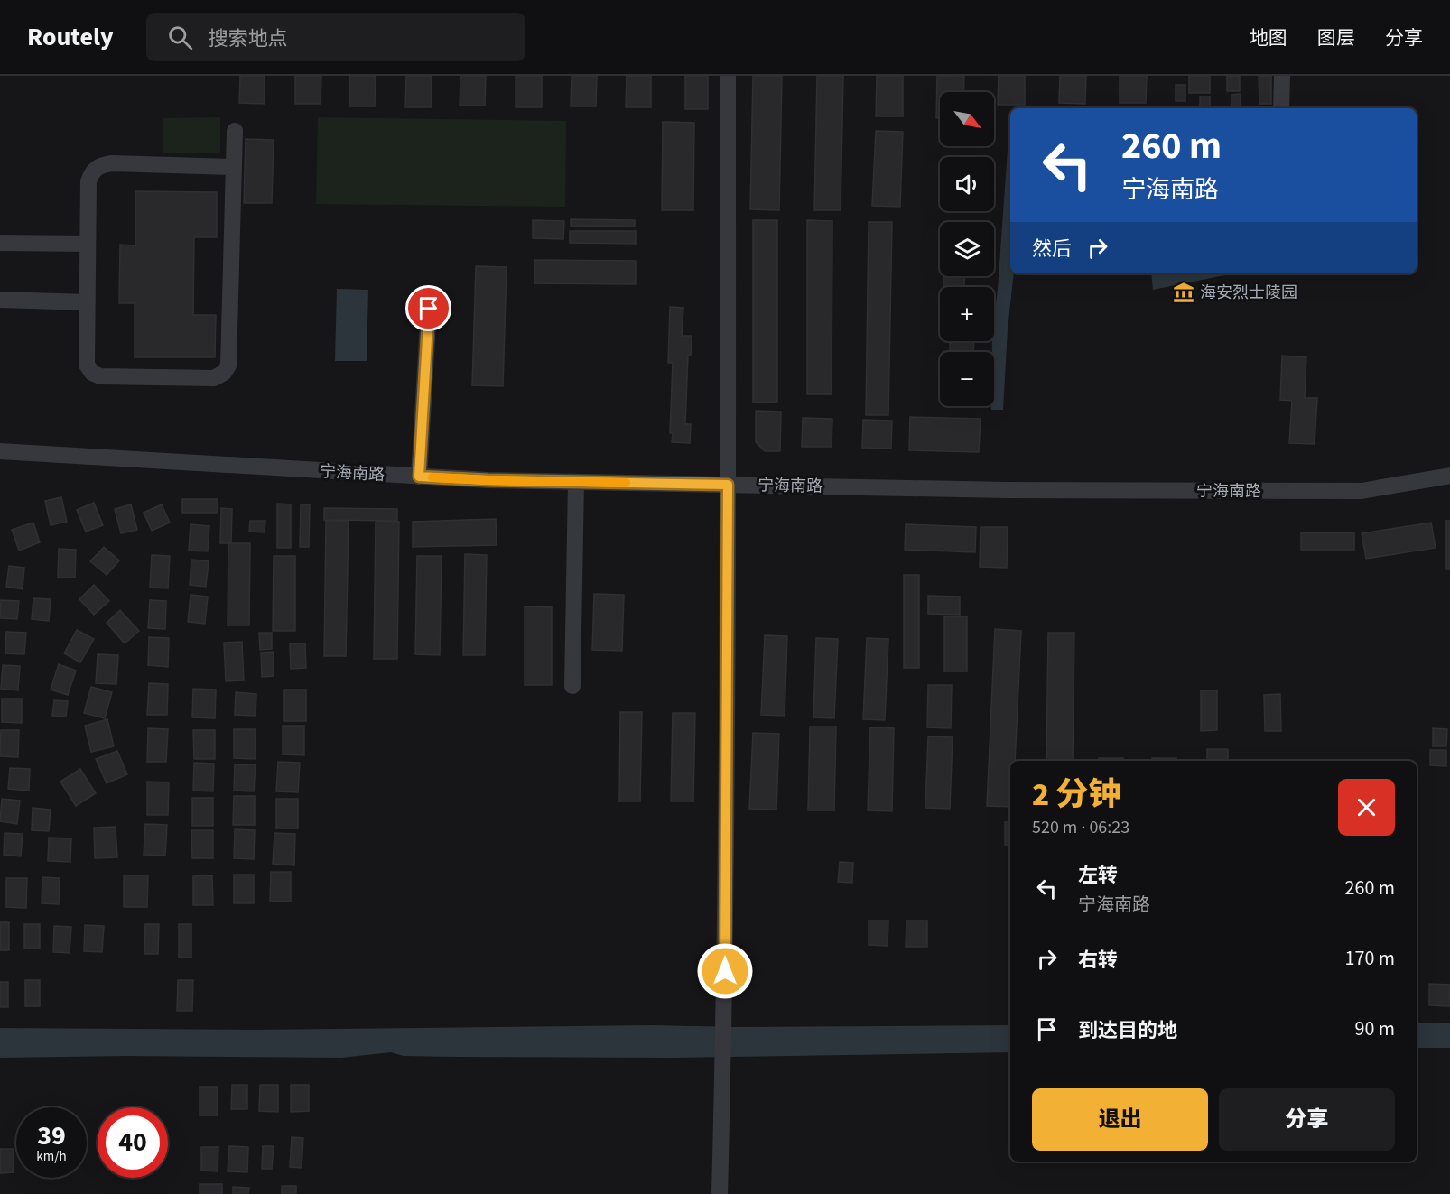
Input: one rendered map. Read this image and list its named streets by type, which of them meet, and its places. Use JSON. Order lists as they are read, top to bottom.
{
  "streets": {
    "street": ["宁海南路"]
  },
  "places": {
    "museum": ["海安烈士陵园"]
  },
  "north": "bottom right",
  "page": {
    "header": "Routely",
    "search": "搜索地点",
    "nav": ["地图", "图层", "分享"],
    "map_buttons": ["+", "−"],
    "turn": ["260 m", "宁海南路"],
    "then": "然后",
    "heading": ["2 分钟", "520 m · 06:23"],
    "list": [
      {
        "name": "左转",
        "note": "宁海南路",
        "value": "260 m"
      },
      {
        "name": "右转",
        "value": "170 m"
      },
      {
        "name": "到达目的地",
        "value": "90 m"
      }
    ],
    "buttons": ["退出", "分享"],
    "speed": "39 km/h",
    "limit": "40"
  }
}
